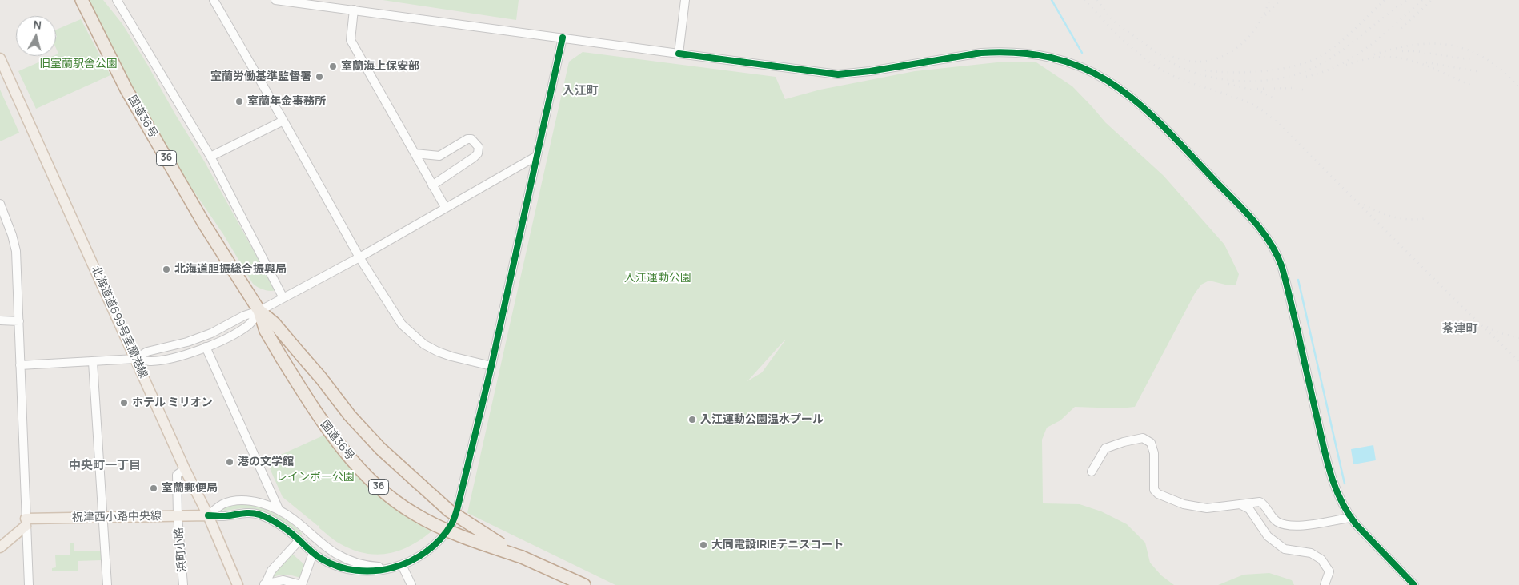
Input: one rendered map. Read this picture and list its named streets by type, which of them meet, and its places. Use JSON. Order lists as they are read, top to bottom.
{
  "streets": {
    "highway": ["国道36号", "36"],
    "main road": ["北海道道699号室蘭港線", "祝津西小路中央線"],
    "street": ["浜町小路"]
  },
  "crossings": [
    ["北海道道699号室蘭港線", "祝津西小路中央線"],
    ["北海道道699号室蘭港線", "浜町小路"],
    ["祝津西小路中央線", "浜町小路"]
  ],
  "districts": ["入江町", "茶津町", "中央町一丁目"],
  "parks": ["旧室蘭駅舎公園", "入江運動公園", "レインボー公園"],
  "places": [
    "室蘭海上保安部",
    "室蘭労働基準監督署",
    "室蘭年金事務所",
    "北海道胆振総合振興局",
    "ホテル ミリオン",
    "入江運動公園温水プール",
    "港の文学館",
    "室蘭郵便局",
    "大同電設IRIEテニスコート"
  ],
  "north": "top"
}
